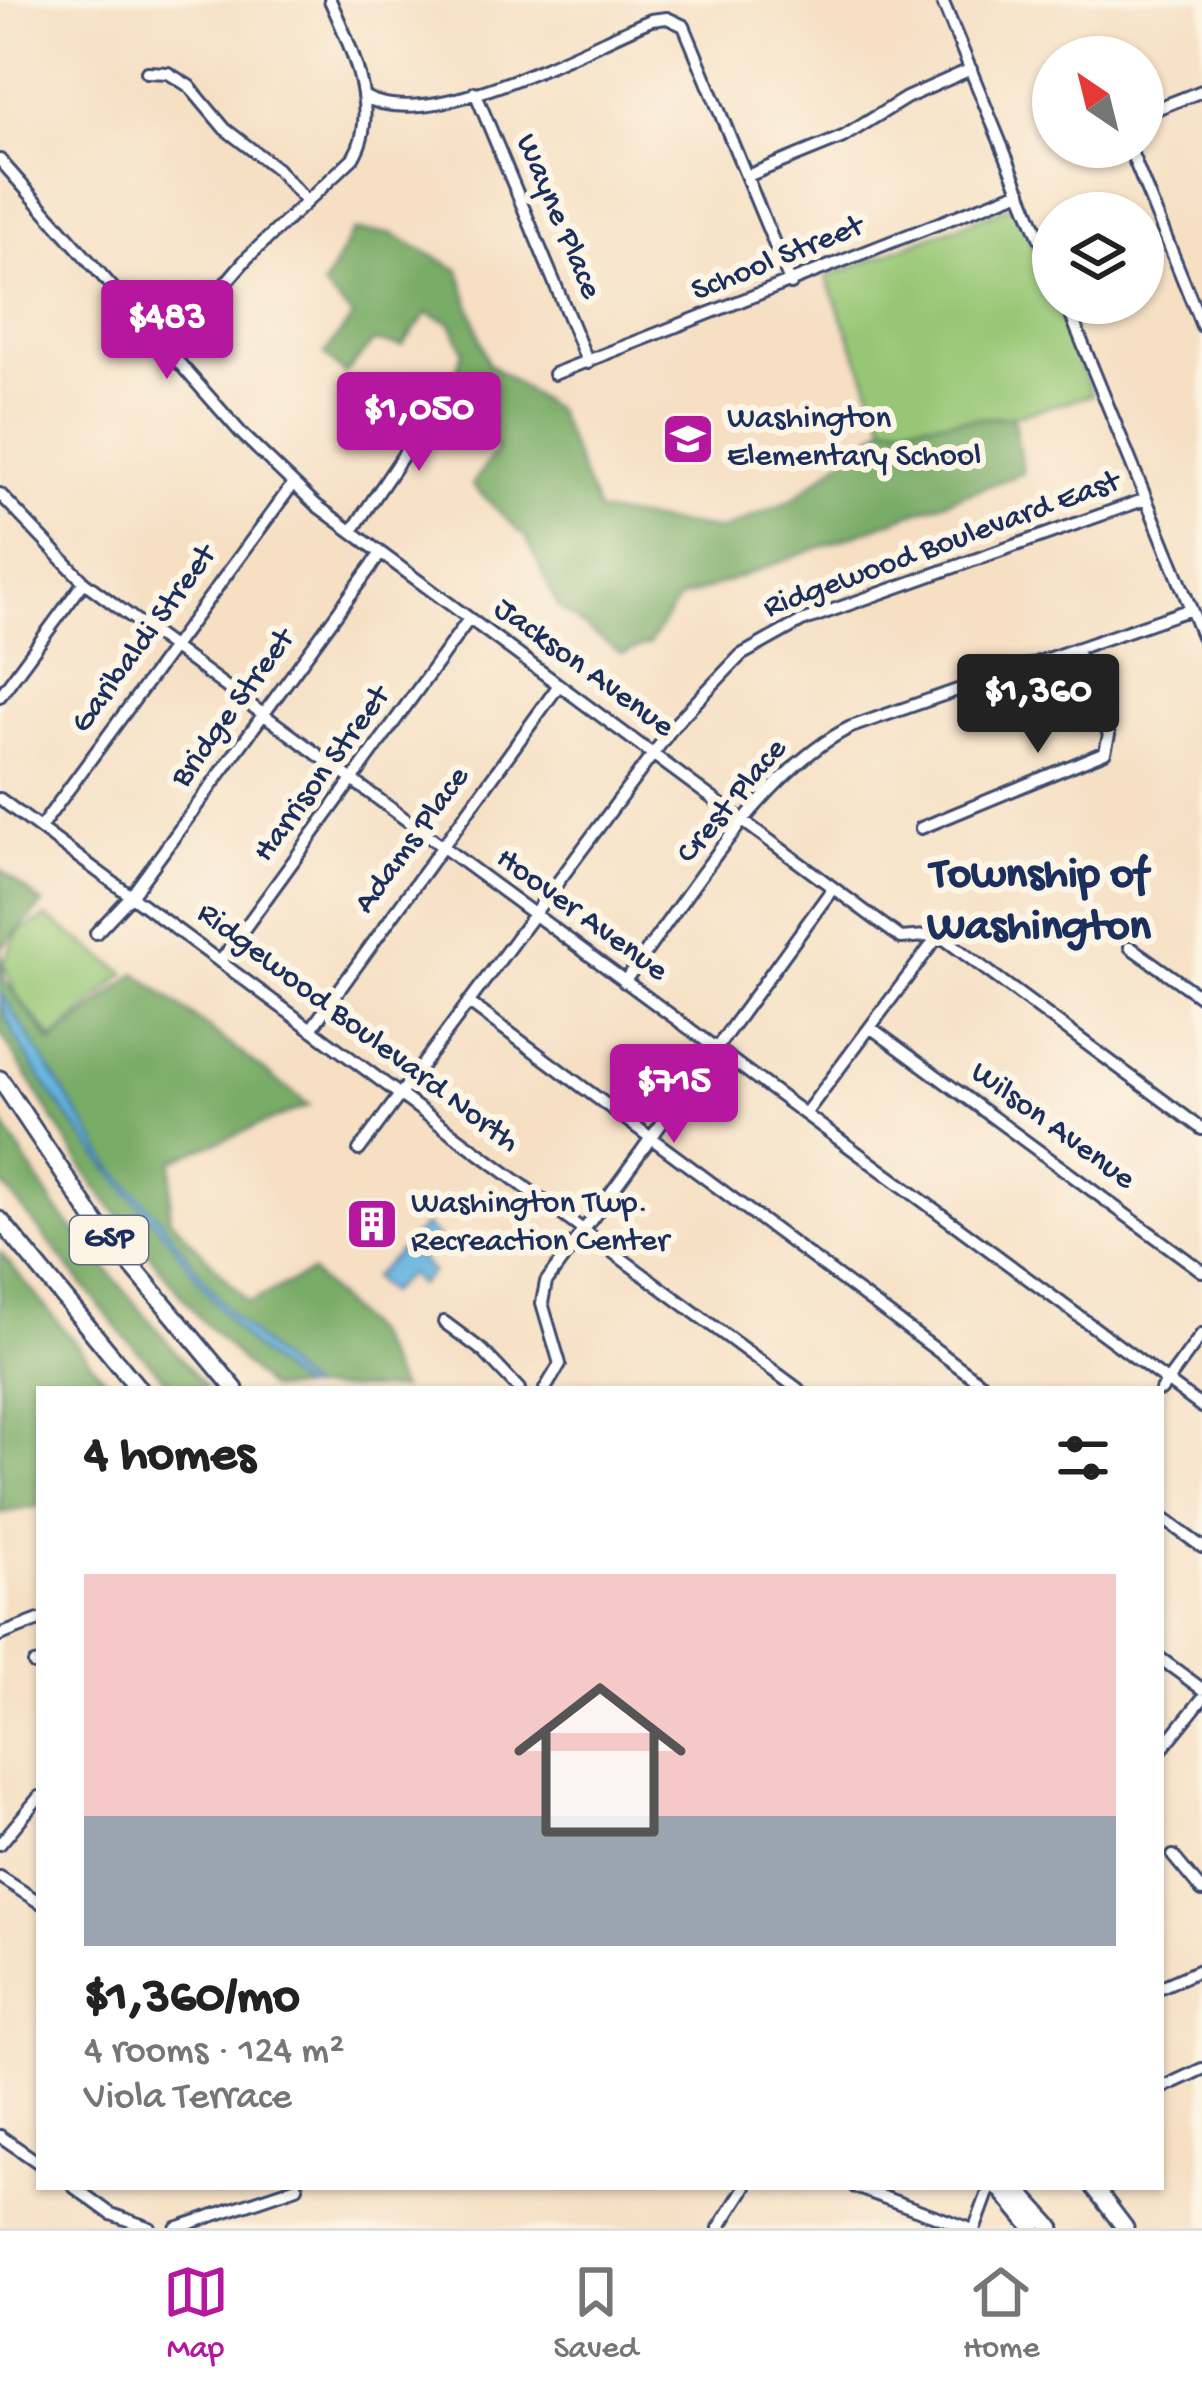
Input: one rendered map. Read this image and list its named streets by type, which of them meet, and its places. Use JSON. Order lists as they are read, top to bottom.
{
  "streets": {
    "highway": ["GSP"],
    "street": [
      "Wayne Place",
      "School Street",
      "Ridgewood Boulevard East",
      "Garibaldi Street",
      "Jackson Avenue",
      "Bridge Street",
      "Harrison Street",
      "Crest Place",
      "Adams Place",
      "Hoover Avenue",
      "Ridgewood Boulevard North",
      "Wilson Avenue"
    ]
  },
  "crossings": [
    ["Wayne Place", "School Street"],
    ["Ridgewood Boulevard East", "Jackson Avenue"],
    ["Ridgewood Boulevard East", "Hoover Avenue"],
    ["Ridgewood Boulevard East", "Ridgewood Boulevard North"],
    ["Garibaldi Street", "Jackson Avenue"],
    ["Garibaldi Street", "Hoover Avenue"],
    ["Garibaldi Street", "Ridgewood Boulevard North"],
    ["Jackson Avenue", "Bridge Street"],
    ["Jackson Avenue", "Harrison Street"],
    ["Jackson Avenue", "Crest Place"],
    ["Jackson Avenue", "Adams Place"],
    ["Bridge Street", "Hoover Avenue"],
    ["Bridge Street", "Ridgewood Boulevard North"],
    ["Harrison Street", "Hoover Avenue"],
    ["Harrison Street", "Ridgewood Boulevard North"],
    ["Crest Place", "Hoover Avenue"],
    ["Adams Place", "Hoover Avenue"],
    ["Adams Place", "Ridgewood Boulevard North"]
  ],
  "districts": ["Township of Washington"],
  "places": {
    "school or university": ["Washington Elementary School"],
    "building": ["Washington Twp. Recreaction Center"]
  },
  "north": "top left",
  "page": {
    "price": [
      "$483",
      "$1,050",
      "$1,360",
      "$715"
    ],
    "heading": "4 homes",
    "list": [
      {
        "name": "$1,360/mo",
        "note": "4 rooms · 124 m² · Viola Terrace"
      }
    ],
    "tabs": ["Map", "Saved", "Home"]
  }
}
